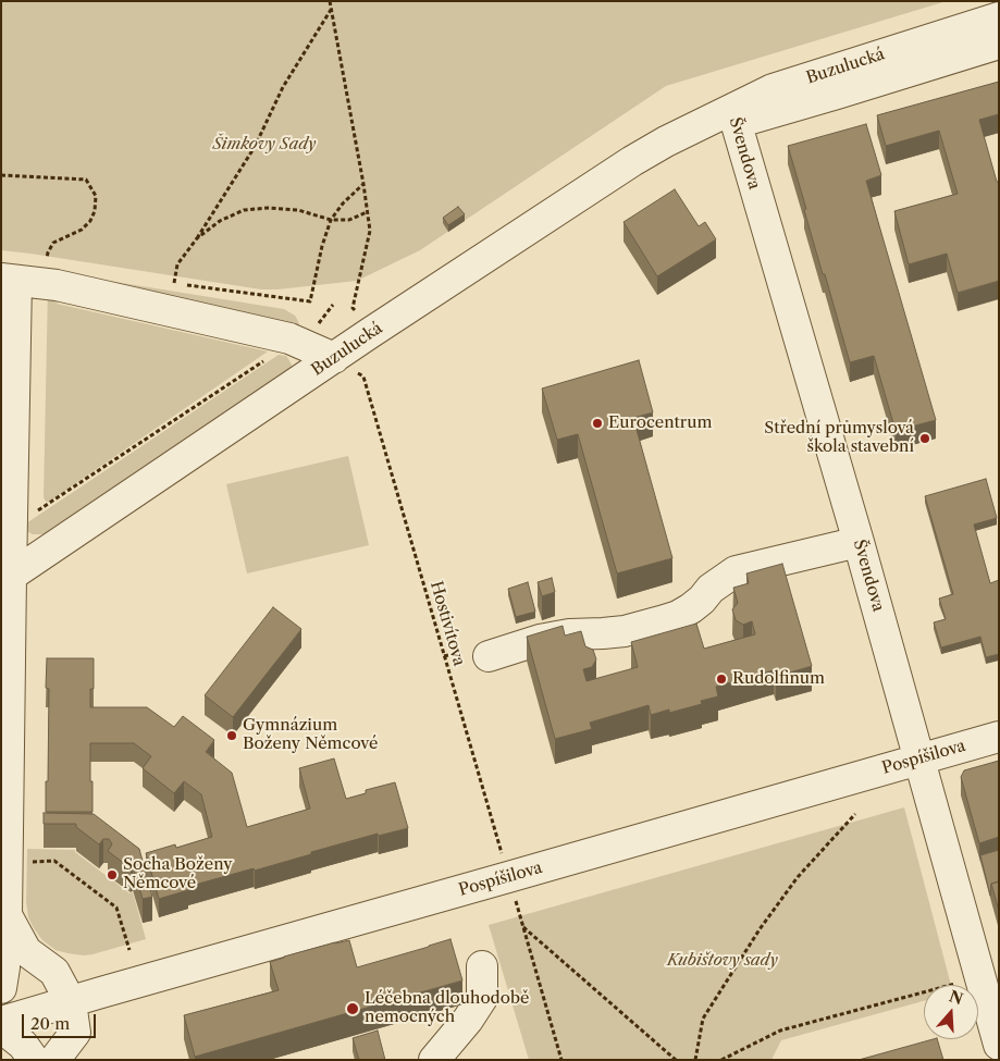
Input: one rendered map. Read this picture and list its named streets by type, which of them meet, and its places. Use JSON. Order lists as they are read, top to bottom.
{
  "streets": {
    "street": ["Buzulucká", "Švendova", "Pospíšilova"],
    "path": ["Hostivítova"]
  },
  "crossings": [
    ["Buzulucká", "Švendova"],
    ["Švendova", "Pospíšilova"],
    ["Hostivítova", "Pospíšilova"]
  ],
  "parks": ["Šimkovy Sady", "Kubištovy sady"],
  "places": [
    "Eurocentrum",
    "Střední průmyslová škola stavební",
    "Rudolfinum",
    "Gymnázium Boženy Němcové",
    "Socha Boženy Němcové",
    "Léčebna dlouhodobě nemocných"
  ],
  "scale_bar": "20 m",
  "north": "top"
}
